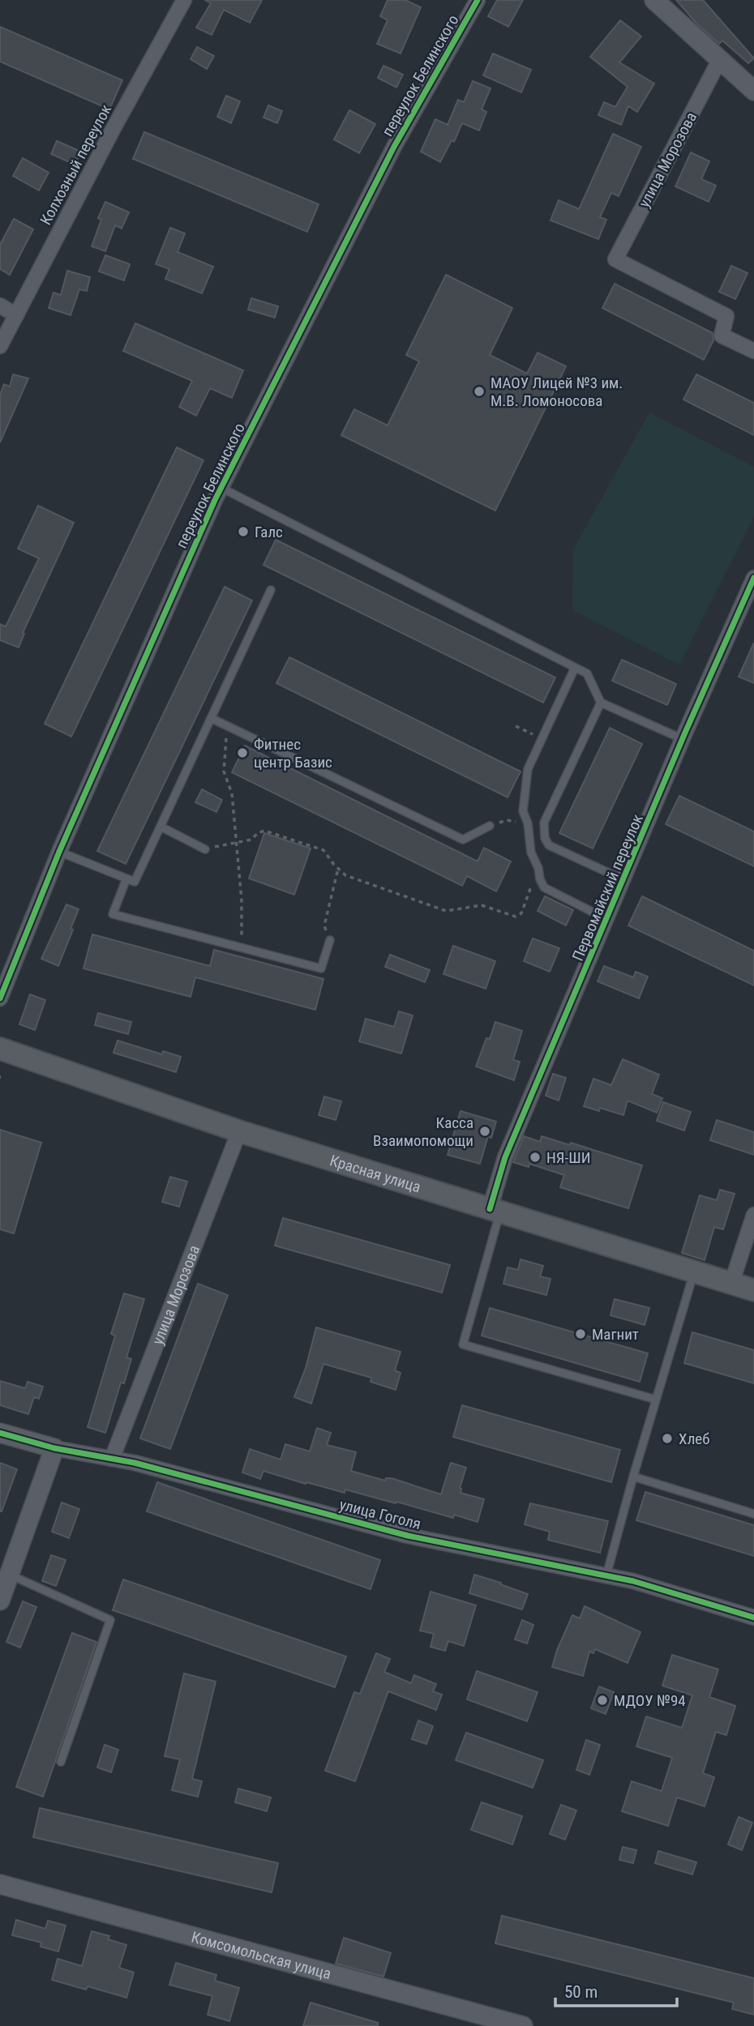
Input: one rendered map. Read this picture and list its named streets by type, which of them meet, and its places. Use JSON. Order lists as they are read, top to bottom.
{
  "streets": {
    "main road": ["Красная улица"],
    "street": [
      "переулок Белинского",
      "улица Морозова",
      "Колхозный переулок",
      "Первомайский переулок",
      "улица Гоголя",
      "Комсомольская улица"
    ]
  },
  "crossings": [
    ["улица Морозова", "Красная улица"],
    ["улица Морозова", "улица Гоголя"],
    ["Первомайский переулок", "Красная улица"]
  ],
  "places": [
    "МАОУ Лицей №3 им. М.В. Ломоносова",
    "Галс",
    "Фитнес центр Базис",
    "Касса Взаимопомощи",
    "НЯ-ШИ",
    "Магнит",
    "Хлеб",
    "МДОУ №94"
  ],
  "scale_bar": "50 m"
}
